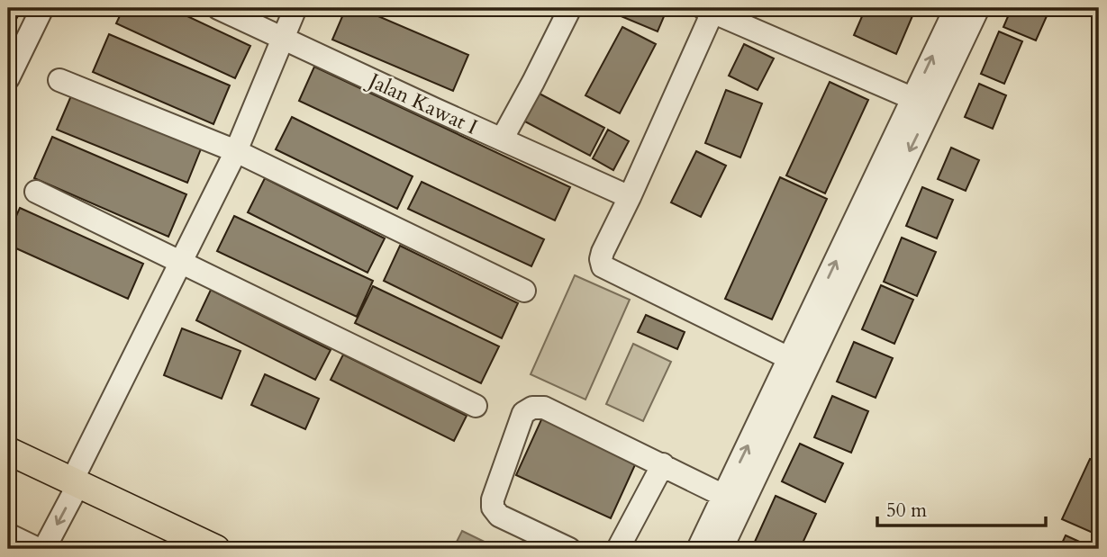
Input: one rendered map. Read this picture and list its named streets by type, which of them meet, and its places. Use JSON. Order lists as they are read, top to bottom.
{
  "streets": {
    "street": ["Jalan Kawat I"]
  },
  "scale_bar": "50 m"
}
